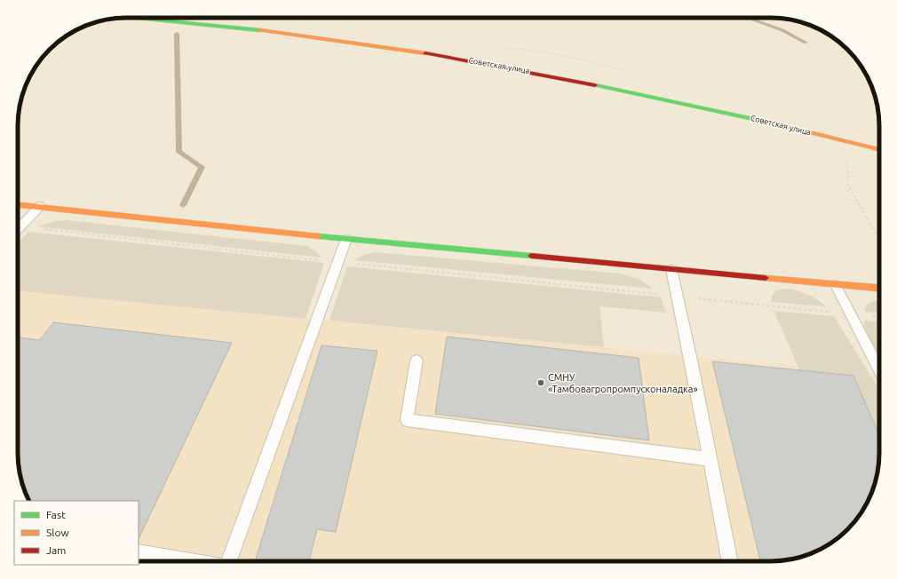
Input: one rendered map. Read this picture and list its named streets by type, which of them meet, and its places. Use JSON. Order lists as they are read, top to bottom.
{
  "streets": {
    "main road": ["Советская улица"]
  },
  "places": ["СМНУ «Тамбовагропромпусконаладка»"],
  "legend": ["Fast", "Slow", "Jam"]
}
